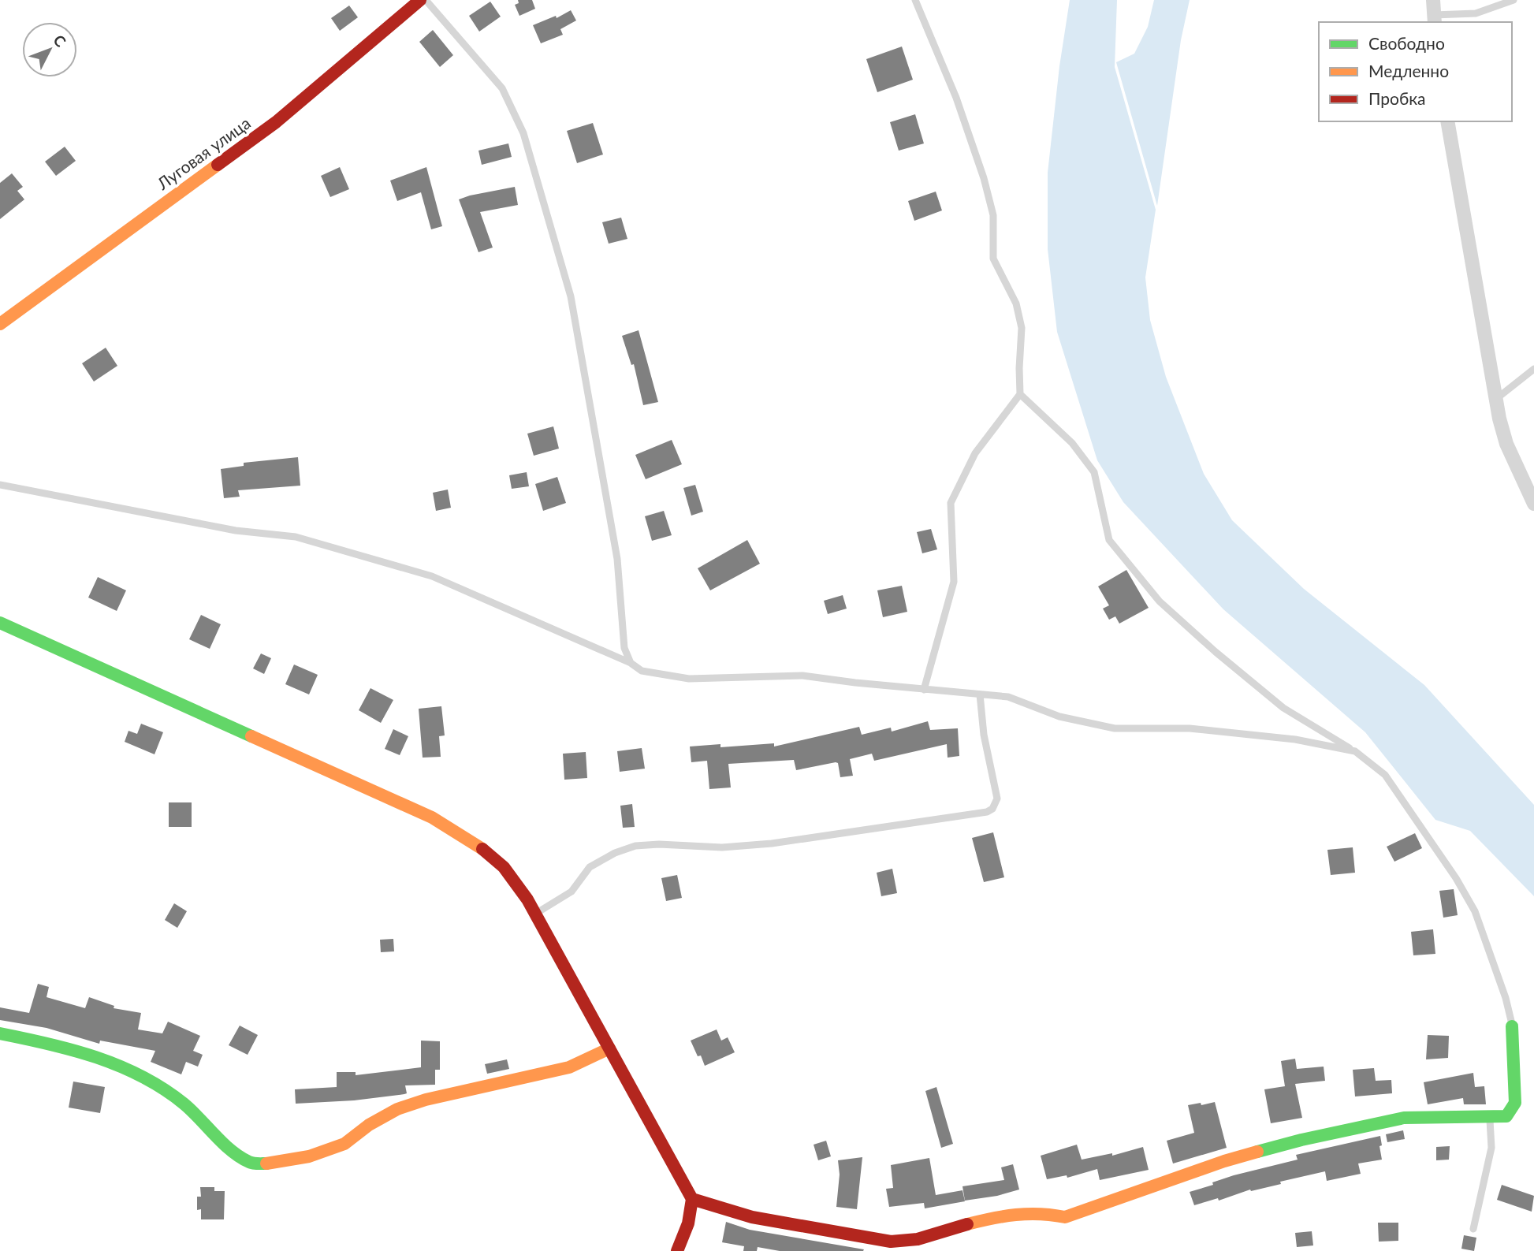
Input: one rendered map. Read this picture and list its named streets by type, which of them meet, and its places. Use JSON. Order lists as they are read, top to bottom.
{
  "streets": {
    "street": ["Луговая улица"]
  },
  "legend": ["Свободно", "Медленно", "Пробка"],
  "north": "top right"
}
